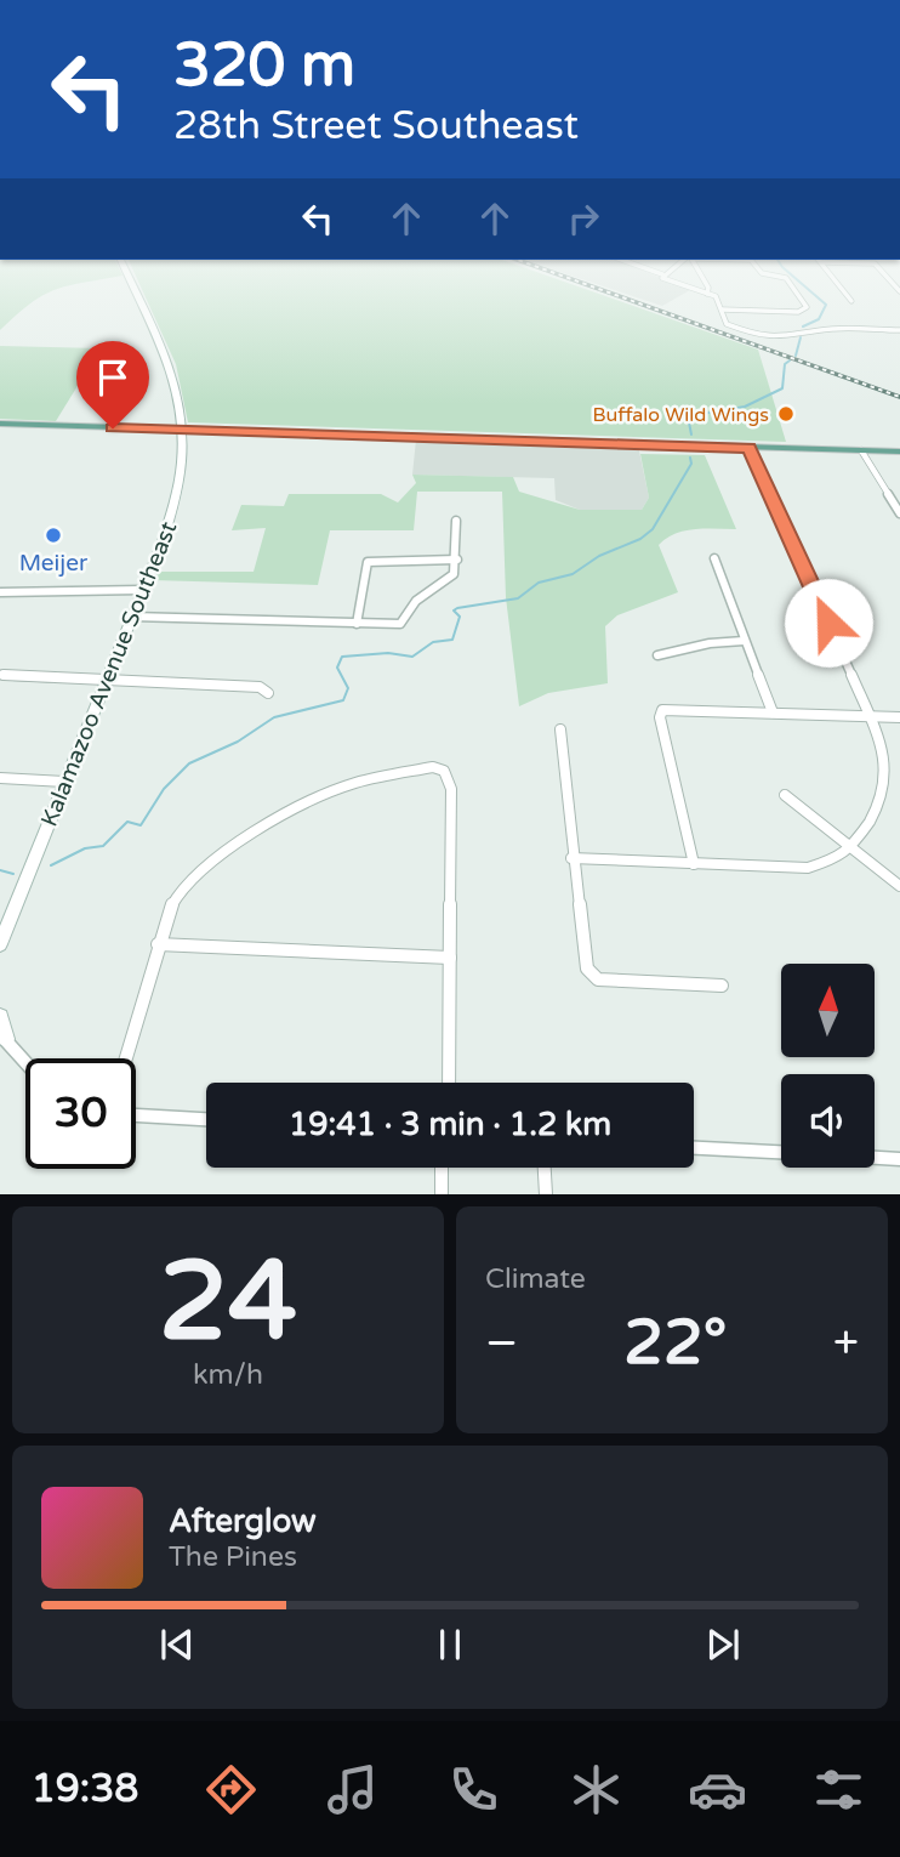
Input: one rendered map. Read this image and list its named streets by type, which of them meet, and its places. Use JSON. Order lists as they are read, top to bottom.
{
  "streets": {
    "main road": ["Kalamazoo Avenue Southeast"]
  },
  "places": ["Buffalo Wild Wings", "Meijer"],
  "north": "top",
  "page": {
    "turn": ["320 m", "28th Street Southeast"],
    "limit": "30",
    "trip": "19:41 · 3 min · 1.2 km",
    "tile": [
      ["24", "km/h"],
      "Climate"
    ],
    "heat": ["−", "22°", "+"],
    "song": ["Afterglow", "The Pines"],
    "tabs": "19:38"
  }
}
